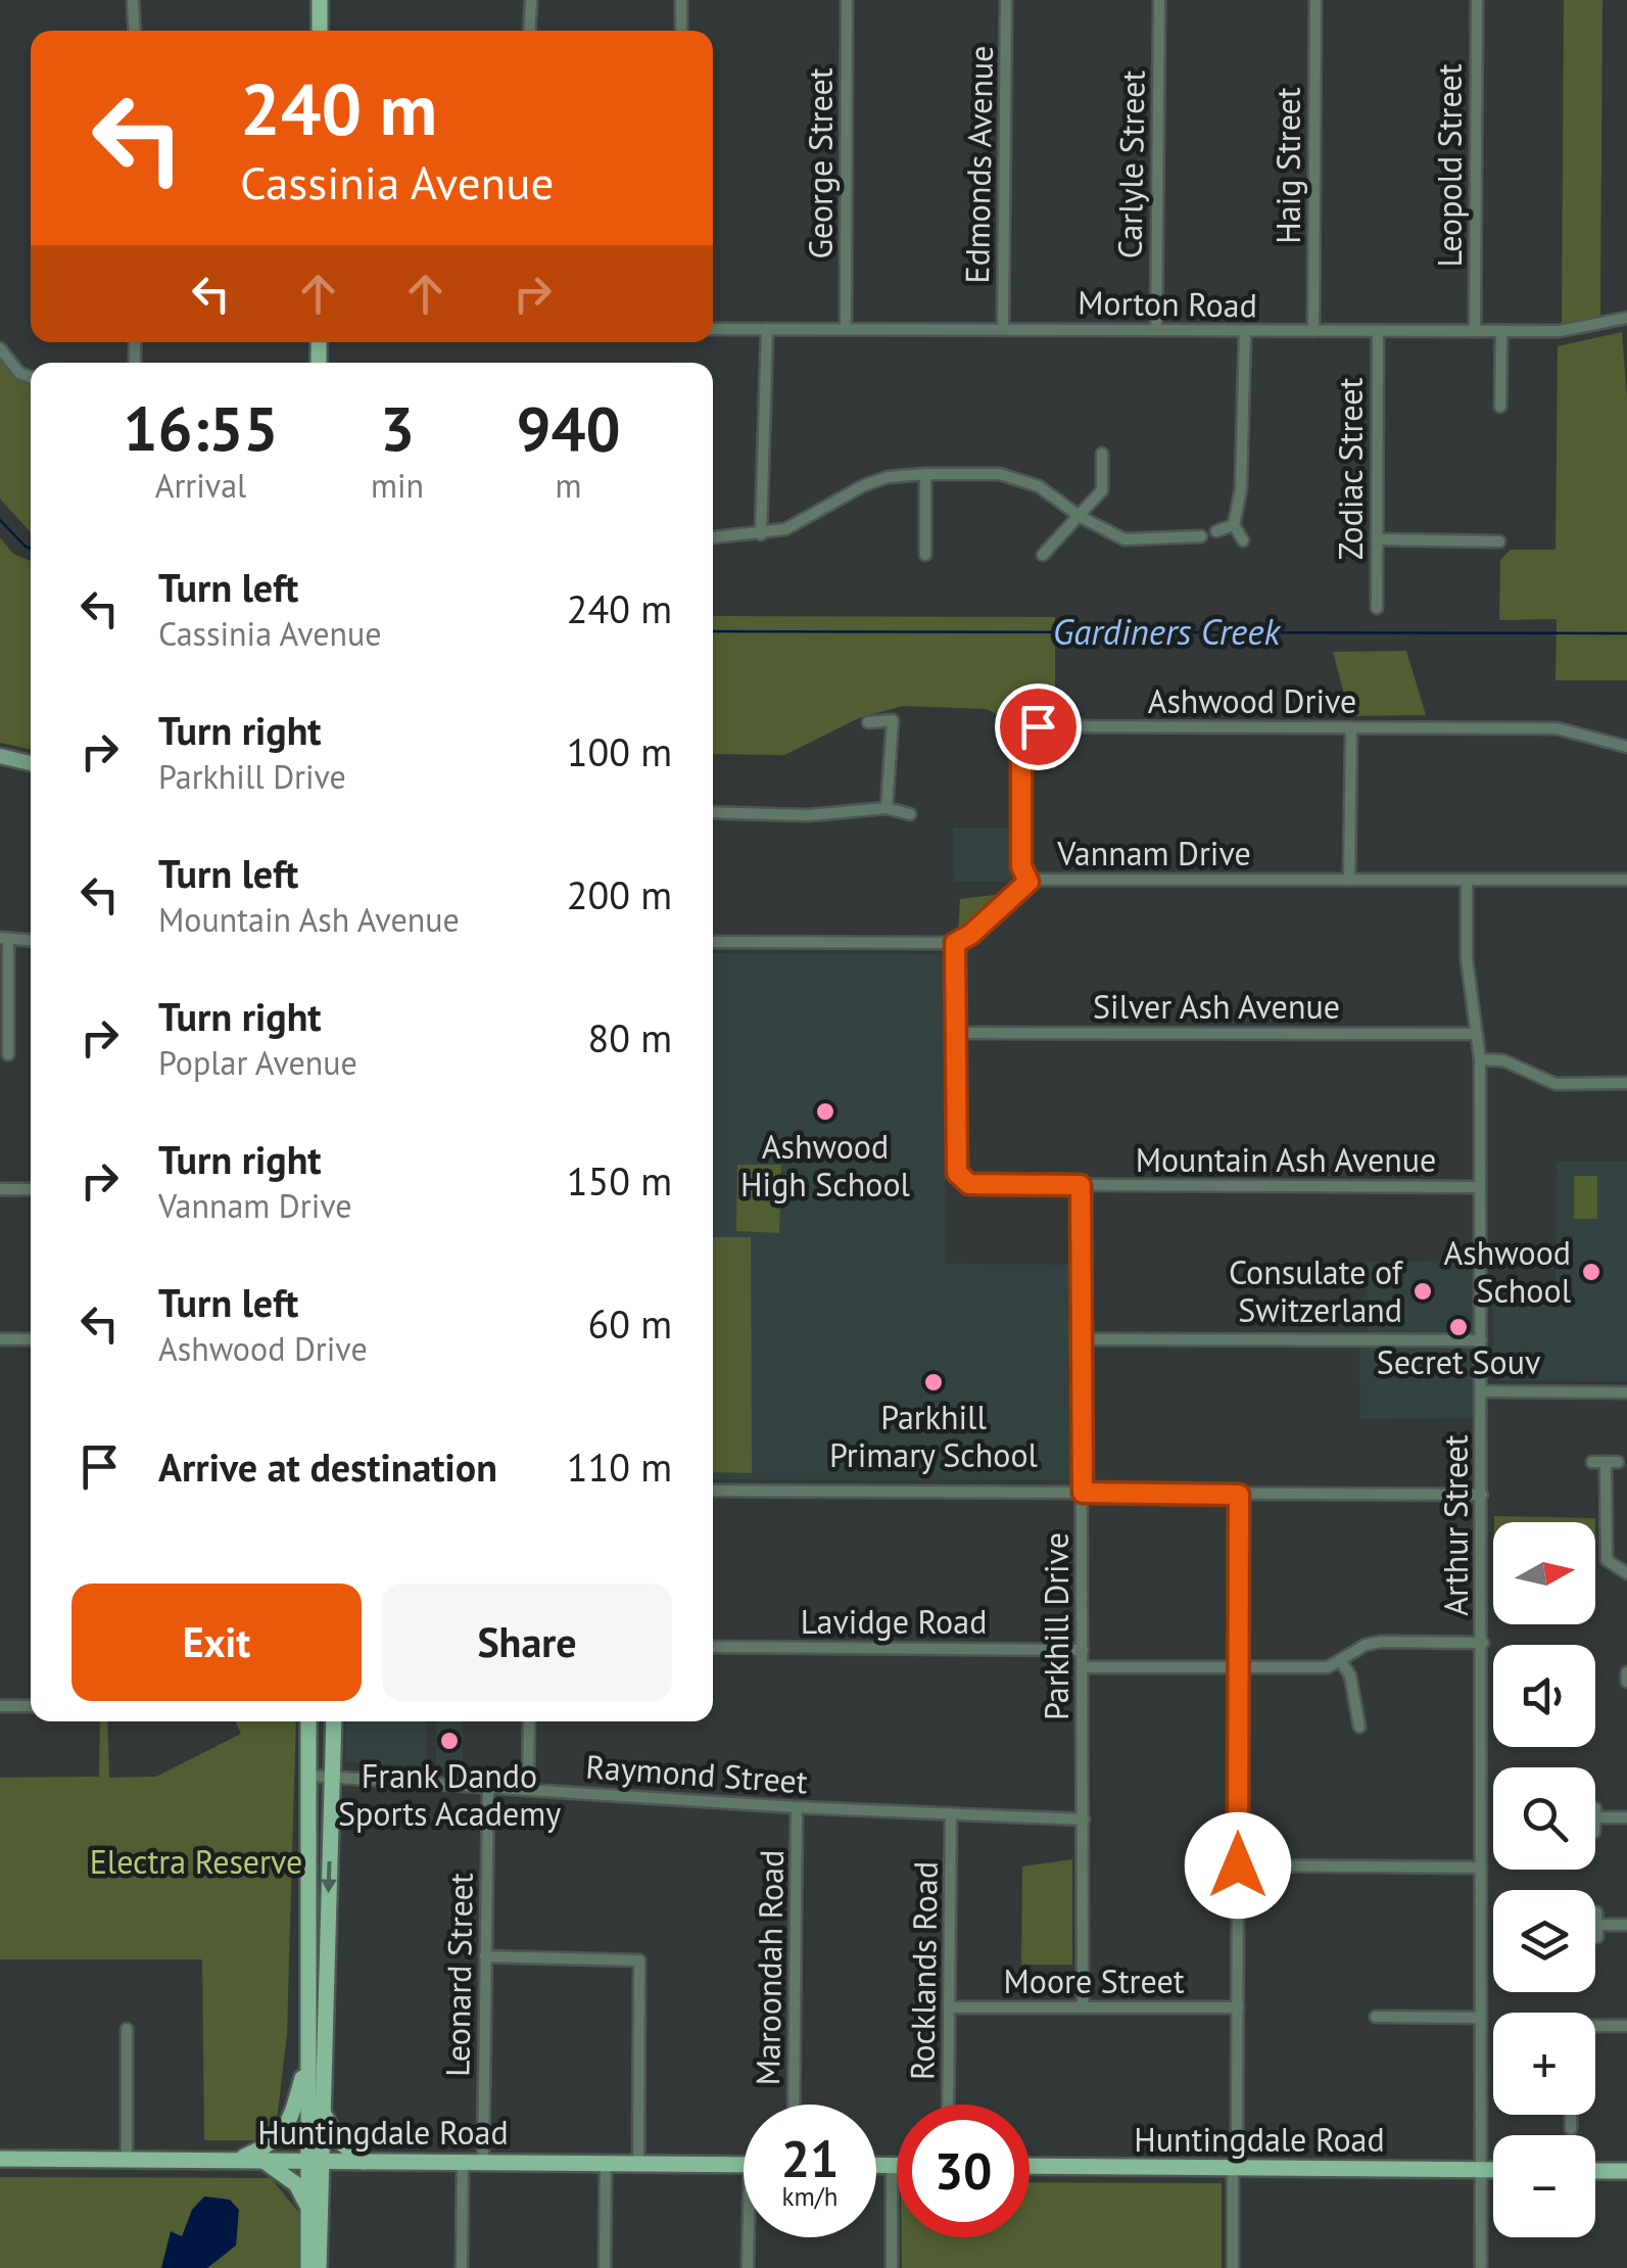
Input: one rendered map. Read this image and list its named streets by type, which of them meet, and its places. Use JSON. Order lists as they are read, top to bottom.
{
  "streets": {
    "main road": ["Huntingdale Road"],
    "street": [
      "George Street",
      "Edmonds Avenue",
      "Carlyle Street",
      "Haig Street",
      "Leopold Street",
      "Morton Road",
      "Zodiac Street",
      "Ashwood Drive",
      "Vannam Drive",
      "Silver Ash Avenue",
      "Mountain Ash Avenue",
      "Arthur Street",
      "Lavidge Road",
      "Parkhill Drive",
      "Raymond Street",
      "Maroondah Road",
      "Rocklands Road",
      "Leonard Street",
      "Moore Street"
    ]
  },
  "crossings": [
    ["George Street", "Morton Road"],
    ["Edmonds Avenue", "Morton Road"],
    ["Carlyle Street", "Morton Road"],
    ["Haig Street", "Morton Road"],
    ["Leopold Street", "Morton Road"],
    ["Morton Road", "Zodiac Street"],
    ["Ashwood Drive", "Vannam Drive"],
    ["Vannam Drive", "Arthur Street"],
    ["Silver Ash Avenue", "Mountain Ash Avenue"],
    ["Silver Ash Avenue", "Arthur Street"],
    ["Mountain Ash Avenue", "Arthur Street"],
    ["Mountain Ash Avenue", "Parkhill Drive"],
    ["Arthur Street", "Huntingdale Road"],
    ["Lavidge Road", "Parkhill Drive"],
    ["Parkhill Drive", "Raymond Street"],
    ["Parkhill Drive", "Moore Street"],
    ["Raymond Street", "Maroondah Road"],
    ["Raymond Street", "Rocklands Road"],
    ["Raymond Street", "Leonard Street"],
    ["Rocklands Road", "Moore Street"],
    ["Leonard Street", "Huntingdale Road"]
  ],
  "water": ["Gardiners Creek"],
  "parks": ["Electra Reserve"],
  "places": [
    "Ashwood High School",
    "Ashwood School",
    "Consulate of Switzerland",
    "Secret Souv",
    "Parkhill Primary School",
    "Frank Dando Sports Academy"
  ],
  "north": "right",
  "page": {
    "turn": ["240 m", "Cassinia Avenue"],
    "eta": [
      "16:55",
      "Arrival",
      "3",
      "min",
      "940",
      "m"
    ],
    "list": [
      {
        "name": "Turn left",
        "note": "Cassinia Avenue",
        "value": "240 m"
      },
      {
        "name": "Turn right",
        "note": "Parkhill Drive",
        "value": "100 m"
      },
      {
        "name": "Turn left",
        "note": "Mountain Ash Avenue",
        "value": "200 m"
      },
      {
        "name": "Turn right",
        "note": "Poplar Avenue",
        "value": "80 m"
      },
      {
        "name": "Turn right",
        "note": "Vannam Drive",
        "value": "150 m"
      },
      {
        "name": "Turn left",
        "note": "Ashwood Drive",
        "value": "60 m"
      },
      {
        "name": "Arrive at destination",
        "value": "110 m"
      }
    ],
    "map_buttons": ["+", "−"],
    "buttons": ["Exit", "Share"],
    "speed": "21 km/h",
    "limit": "30"
  }
}
